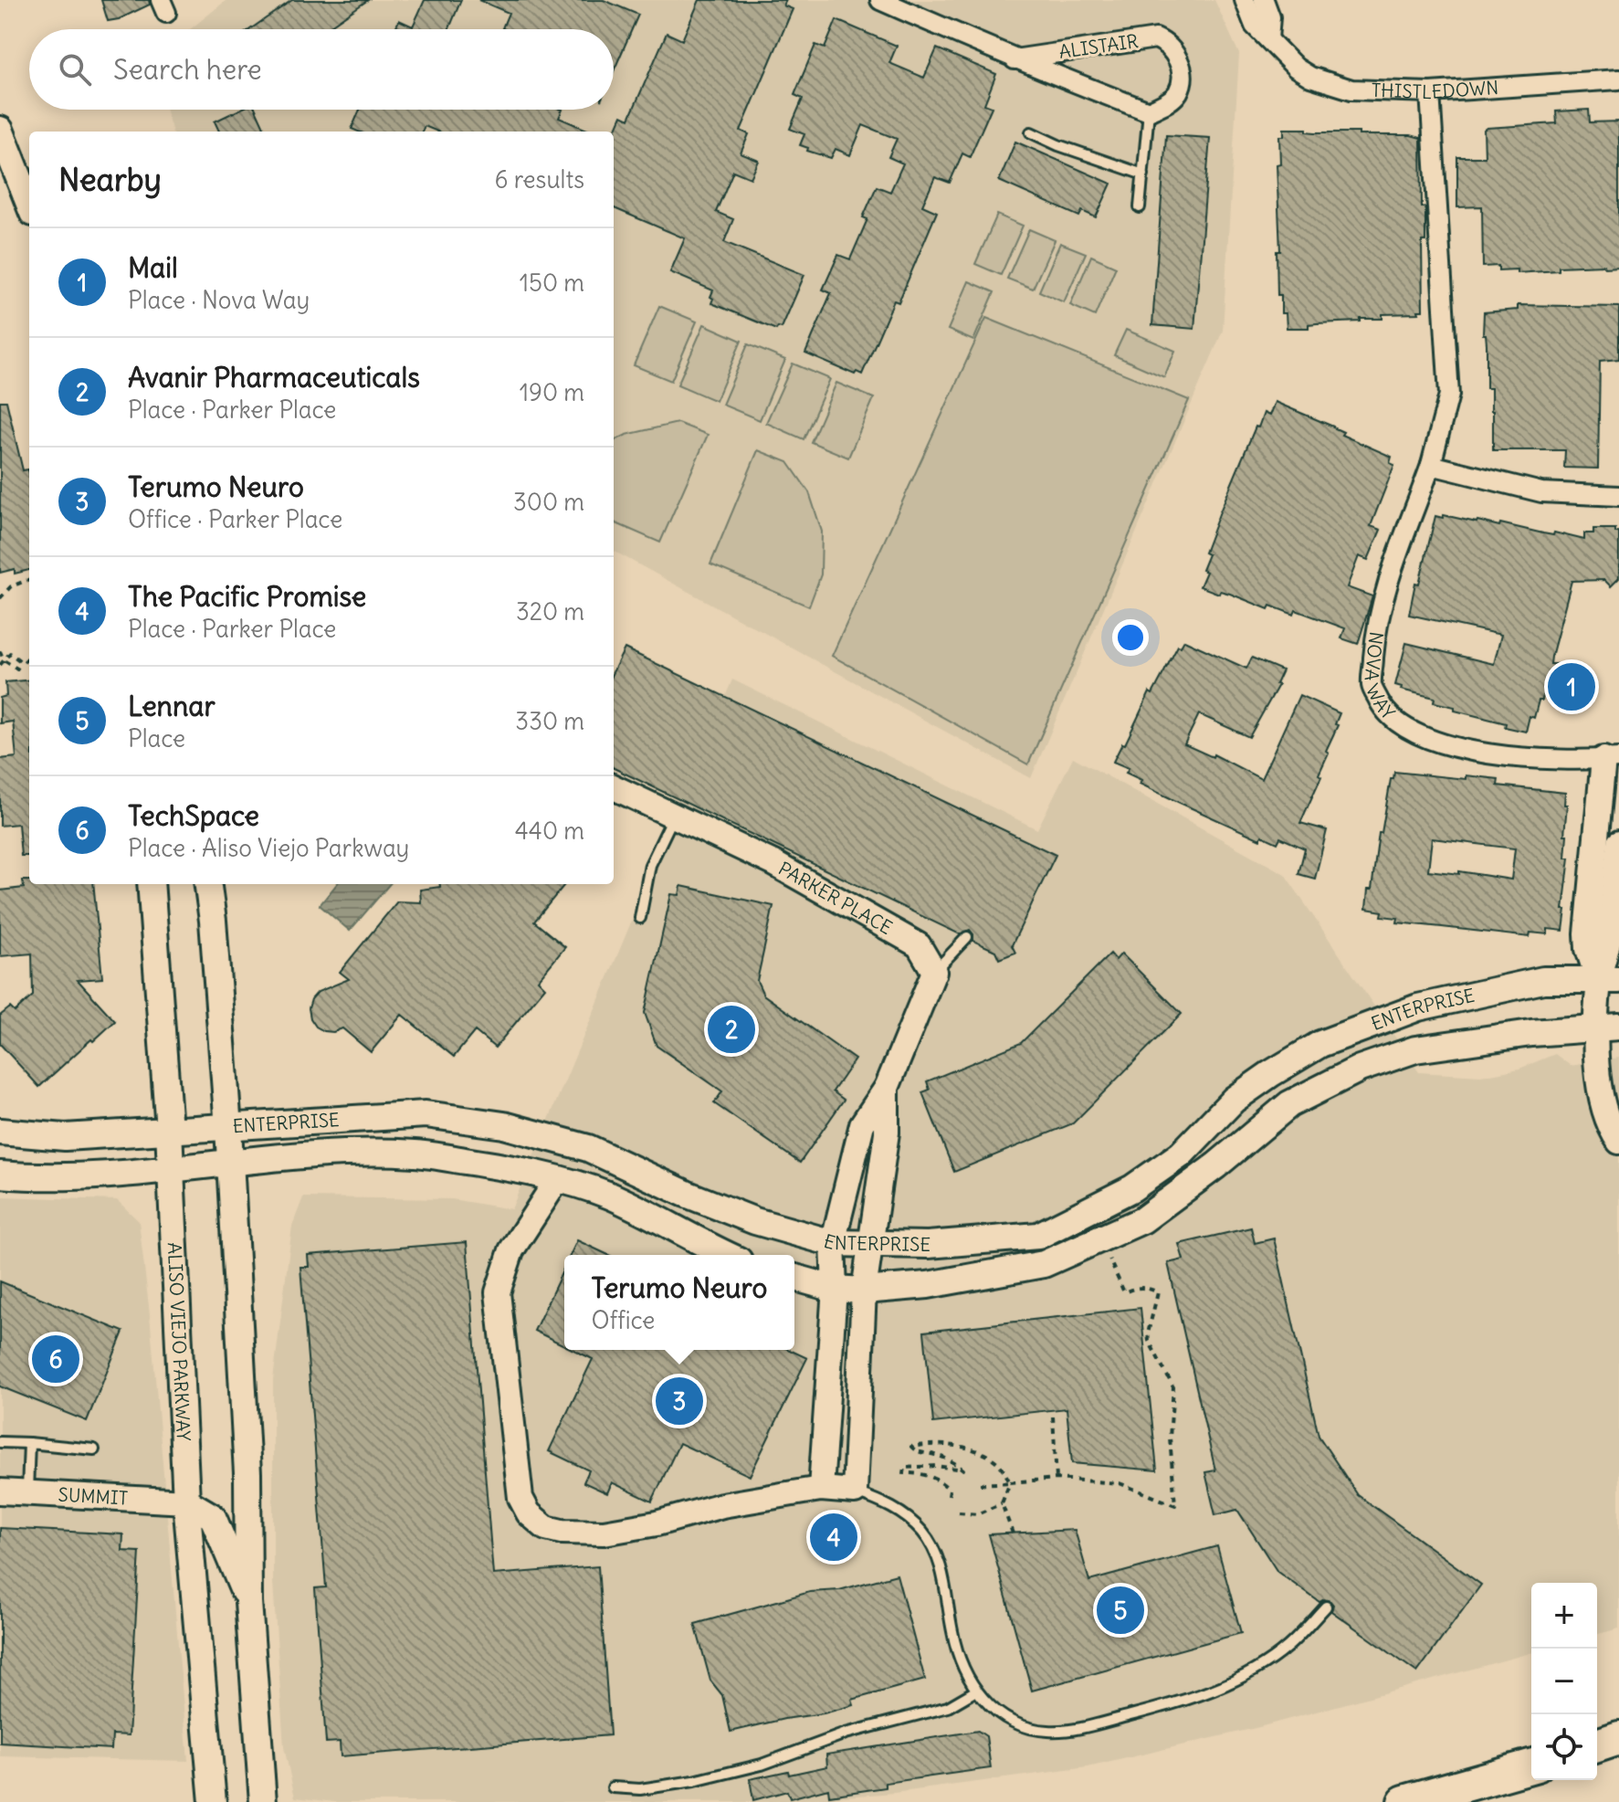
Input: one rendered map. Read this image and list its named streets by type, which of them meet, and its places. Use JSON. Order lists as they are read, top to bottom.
{
  "streets": {
    "main road": ["ENTERPRISE", "ALISO VIEJO PARKWAY"],
    "street": [
      "ALISTAIR",
      "THISTLEDOWN",
      "NOVA WAY",
      "PARKER PLACE",
      "SUMMIT"
    ]
  },
  "crossings": [
    ["THISTLEDOWN", "NOVA WAY"],
    ["NOVA WAY", "ENTERPRISE"],
    ["ENTERPRISE", "ALISO VIEJO PARKWAY"],
    ["ALISO VIEJO PARKWAY", "SUMMIT"]
  ],
  "page": {
    "search": "Search here",
    "heading": ["Nearby", "6 results"],
    "list": [
      {
        "mark": "1",
        "name": "Mail",
        "note": "Place · Nova Way",
        "value": "150 m"
      },
      {
        "mark": "2",
        "name": "Avanir Pharmaceuticals",
        "note": "Place · Parker Place",
        "value": "190 m"
      },
      {
        "mark": "3",
        "name": "Terumo Neuro",
        "note": "Office · Parker Place",
        "value": "300 m"
      },
      {
        "mark": "4",
        "name": "The Pacific Promise",
        "note": "Place · Parker Place",
        "value": "320 m"
      },
      {
        "mark": "5",
        "name": "Lennar",
        "note": "Place",
        "value": "330 m"
      },
      {
        "mark": "6",
        "name": "TechSpace",
        "note": "Place · Aliso Viejo Parkway",
        "value": "440 m"
      }
    ],
    "pins": [
      "1",
      "2",
      "6",
      "3",
      "4",
      "5"
    ],
    "popup": ["Terumo Neuro", "Office"],
    "map_buttons": ["+", "−"]
  }
}
